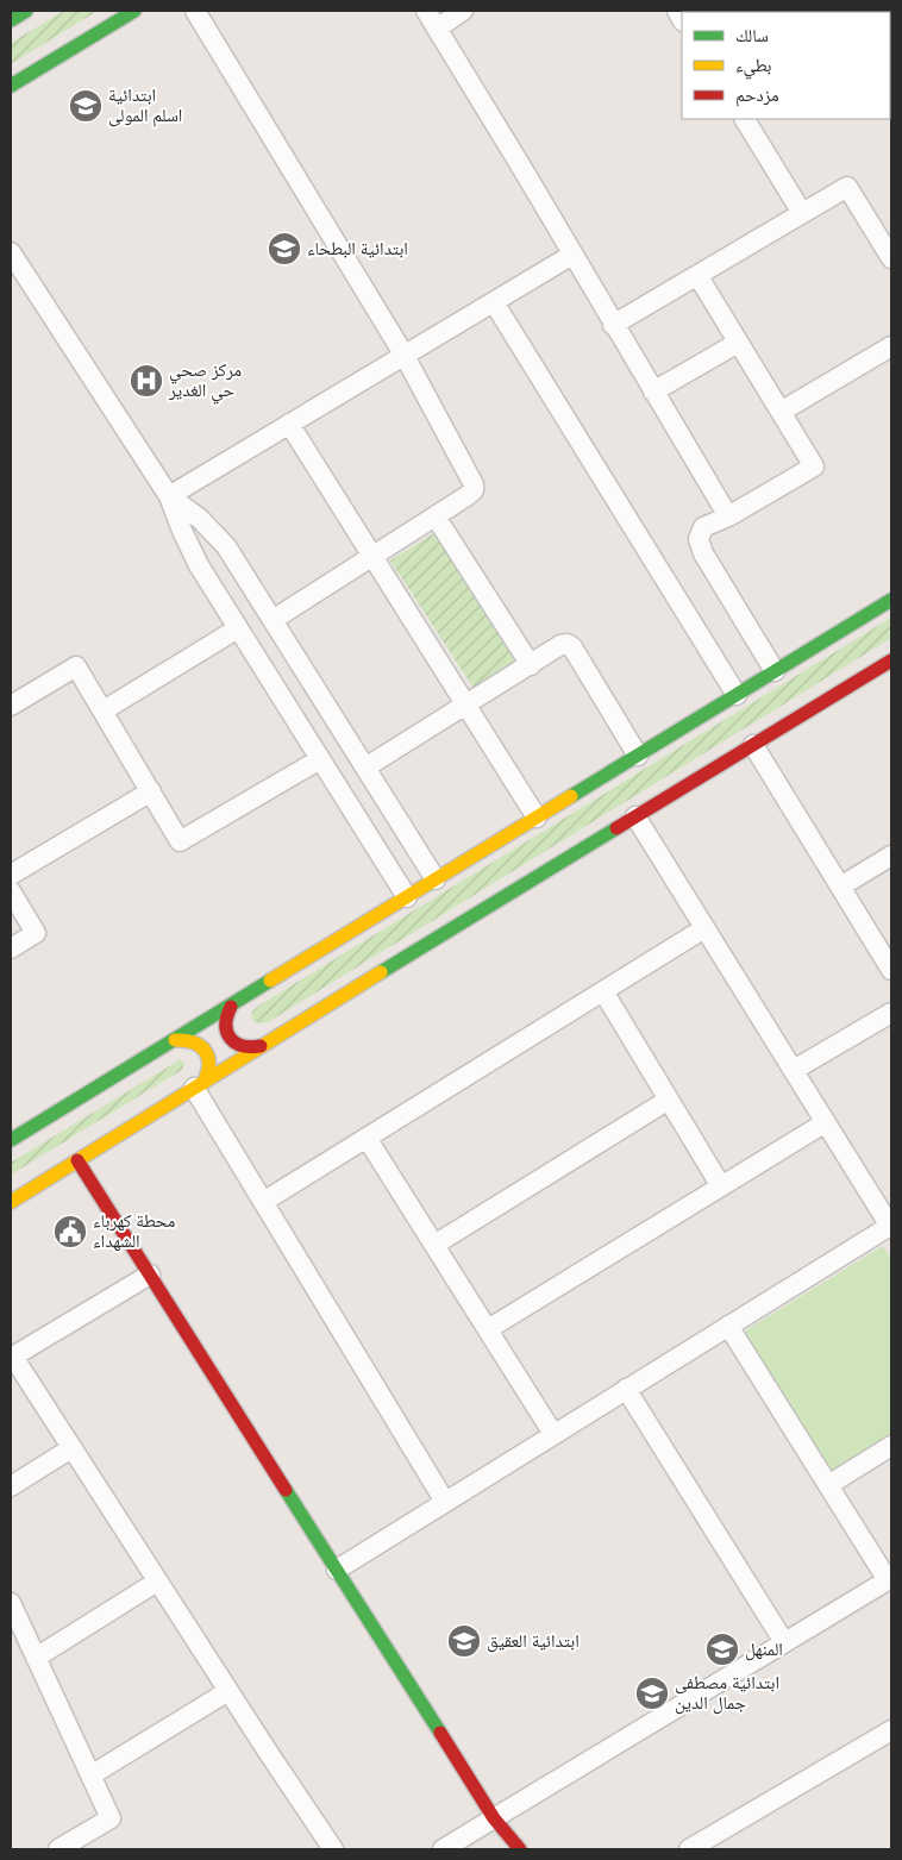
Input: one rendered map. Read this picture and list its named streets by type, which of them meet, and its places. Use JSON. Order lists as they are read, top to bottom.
{
  "places": {
    "school or university": [
      "ابتدائية اسلم المولى",
      "ابتدائية البطحاء",
      "ابتدائية العقيق",
      "المنهل",
      "ابتدائية مصطفى جمال الدين"
    ],
    "hospital": ["مركز صحي حي الغدير"],
    "public building": ["محطة كهرباء الشهداء"]
  },
  "legend": ["سالك", "بطيء", "مزدحم"]
}
